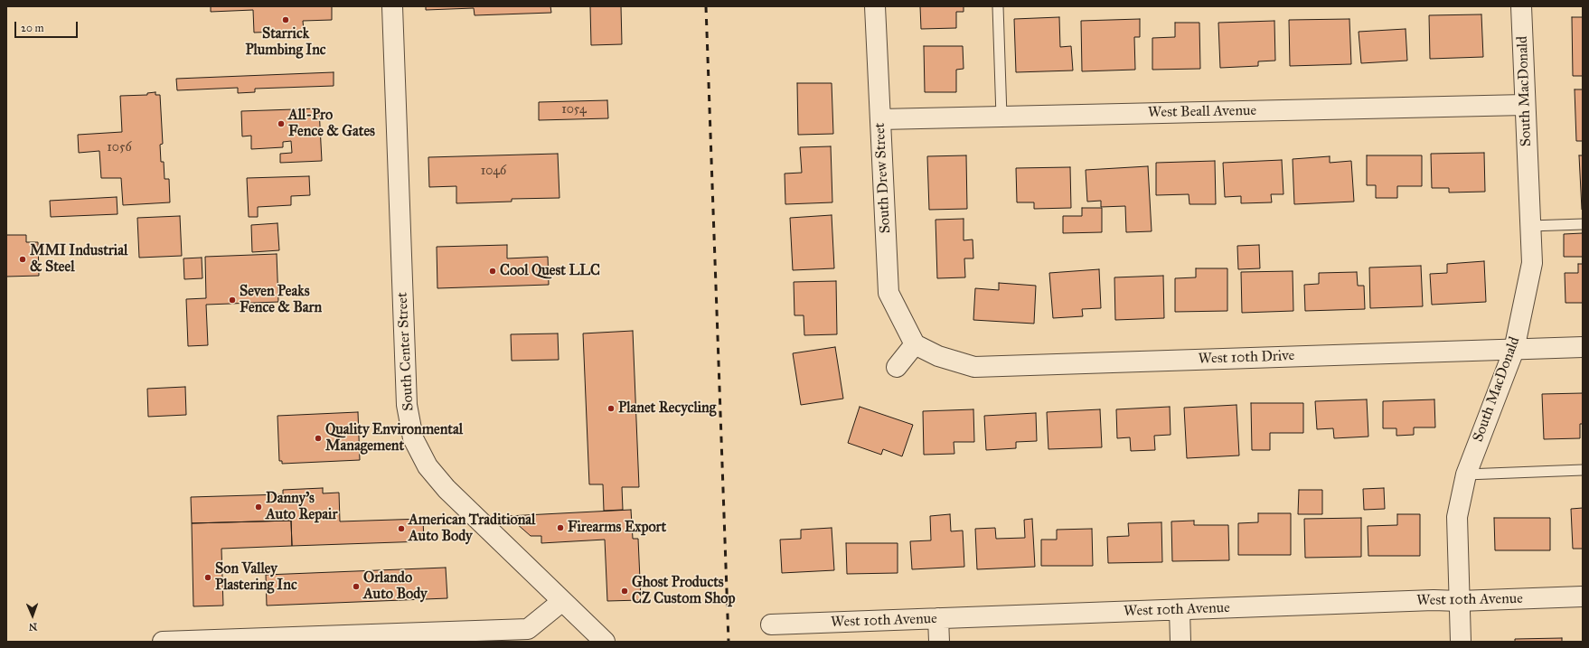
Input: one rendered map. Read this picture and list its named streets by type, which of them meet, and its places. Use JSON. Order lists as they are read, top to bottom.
{
  "streets": {
    "street": [
      "South MacDonald",
      "West Beall Avenue",
      "South Drew Street",
      "South Center Street",
      "West 10th Drive",
      "West 10th Avenue"
    ]
  },
  "crossings": [
    ["South MacDonald", "West Beall Avenue"],
    ["South MacDonald", "West 10th Drive"],
    ["South MacDonald", "West 10th Avenue"],
    ["West Beall Avenue", "South Drew Street"],
    ["South Drew Street", "West 10th Drive"]
  ],
  "places": [
    "Starrick Plumbing Inc",
    "All-Pro Fence & Gates",
    "MMI Industrial & Steel",
    "Cool Quest LLC",
    "Seven Peaks Fence & Barn",
    "Planet Recycling",
    "Quality Environmental Management",
    "Danny's Auto Repair",
    "Firearms Export",
    "American Traditional Auto Body",
    "Son Valley Plastering Inc",
    "Orlando Auto Body",
    "Ghost Products CZ Custom Shop"
  ],
  "house_numbers": ["1054", "1056", "1046"],
  "scale_bar": "20 m",
  "north": "bottom"
}
